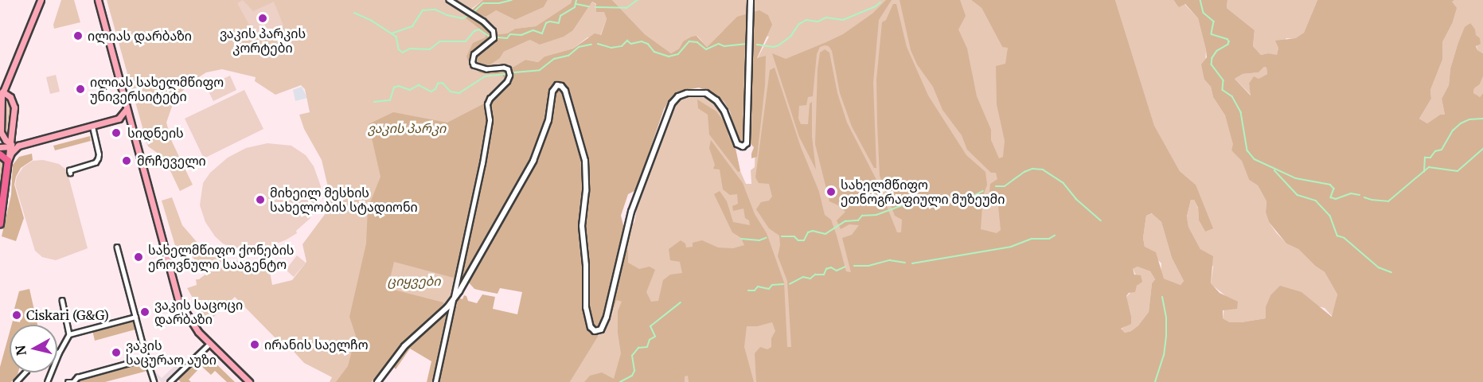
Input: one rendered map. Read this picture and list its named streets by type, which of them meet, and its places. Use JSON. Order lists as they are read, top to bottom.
{
  "parks": ["ვაკის პარკი", "ციყვები"],
  "places": [
    "ვაკის პარკის კორტები",
    "ილიას დარბაზი",
    "ილიას სახელმწიფო უნივერსიტეტი",
    "სიდნეის",
    "მრჩეველი",
    "სახელმწიფო ეთნოგრაფიული მუზეუმი",
    "მიხეილ მესხის სახელობის სტადიონი",
    "სახელმწიფო ქონების ეროვნული სააგენტო",
    "ვაკის საცოცი დარბაზი",
    "Ciskari (G&G)",
    "ირანის საელჩო",
    "ვაკის საცურაო აუზი"
  ],
  "north": "left"
}
